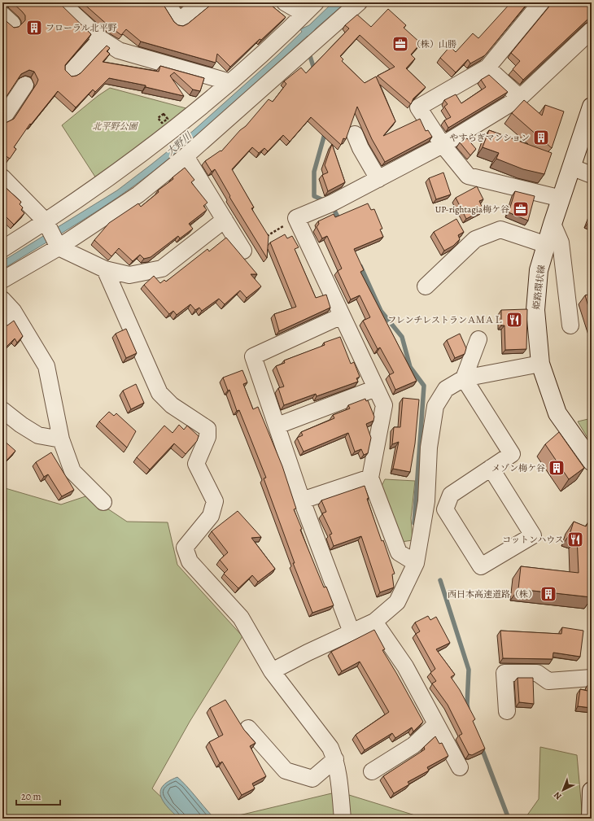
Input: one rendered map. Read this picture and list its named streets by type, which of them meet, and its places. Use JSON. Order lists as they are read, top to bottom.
{
  "streets": {
    "main road": ["姫路環状線"]
  },
  "water": ["大野川"],
  "parks": ["北平野公園"],
  "places": {
    "building": [
      "フローラル北平野",
      "やすらぎマンション",
      "メゾン梅ケ谷",
      "西日本高速道路（株）"
    ],
    "office": ["（株）山勝", "UP-rightagia梅ケ谷"],
    "restaurant": ["フレンチレストランＡＭＡＬ", "コットンハウス"]
  },
  "scale_bar": "20 m",
  "north": "bottom left"
}
